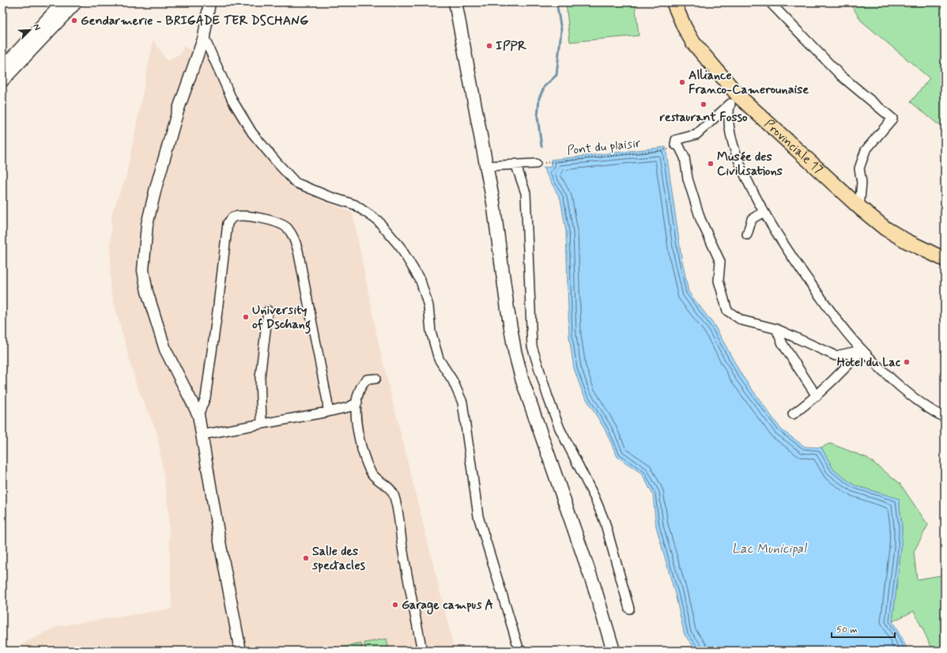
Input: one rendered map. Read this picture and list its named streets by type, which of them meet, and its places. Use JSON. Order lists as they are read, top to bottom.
{
  "streets": {
    "main road": ["Provinciale 17"],
    "path": ["Pont du plaisir"]
  },
  "water": ["Lac Municipal"],
  "places": [
    "Gendarmerie - BRIGADE TER DSCHANG",
    "IPPR",
    "Alliance Franco-Camerounaise",
    "restaurant Fosso",
    "Musée des Civilisations",
    "University of Dschang",
    "Hotel du Lac",
    "Salle des spectacles",
    "Garage campus A"
  ],
  "scale_bar": "50 m",
  "north": "top right"
}
